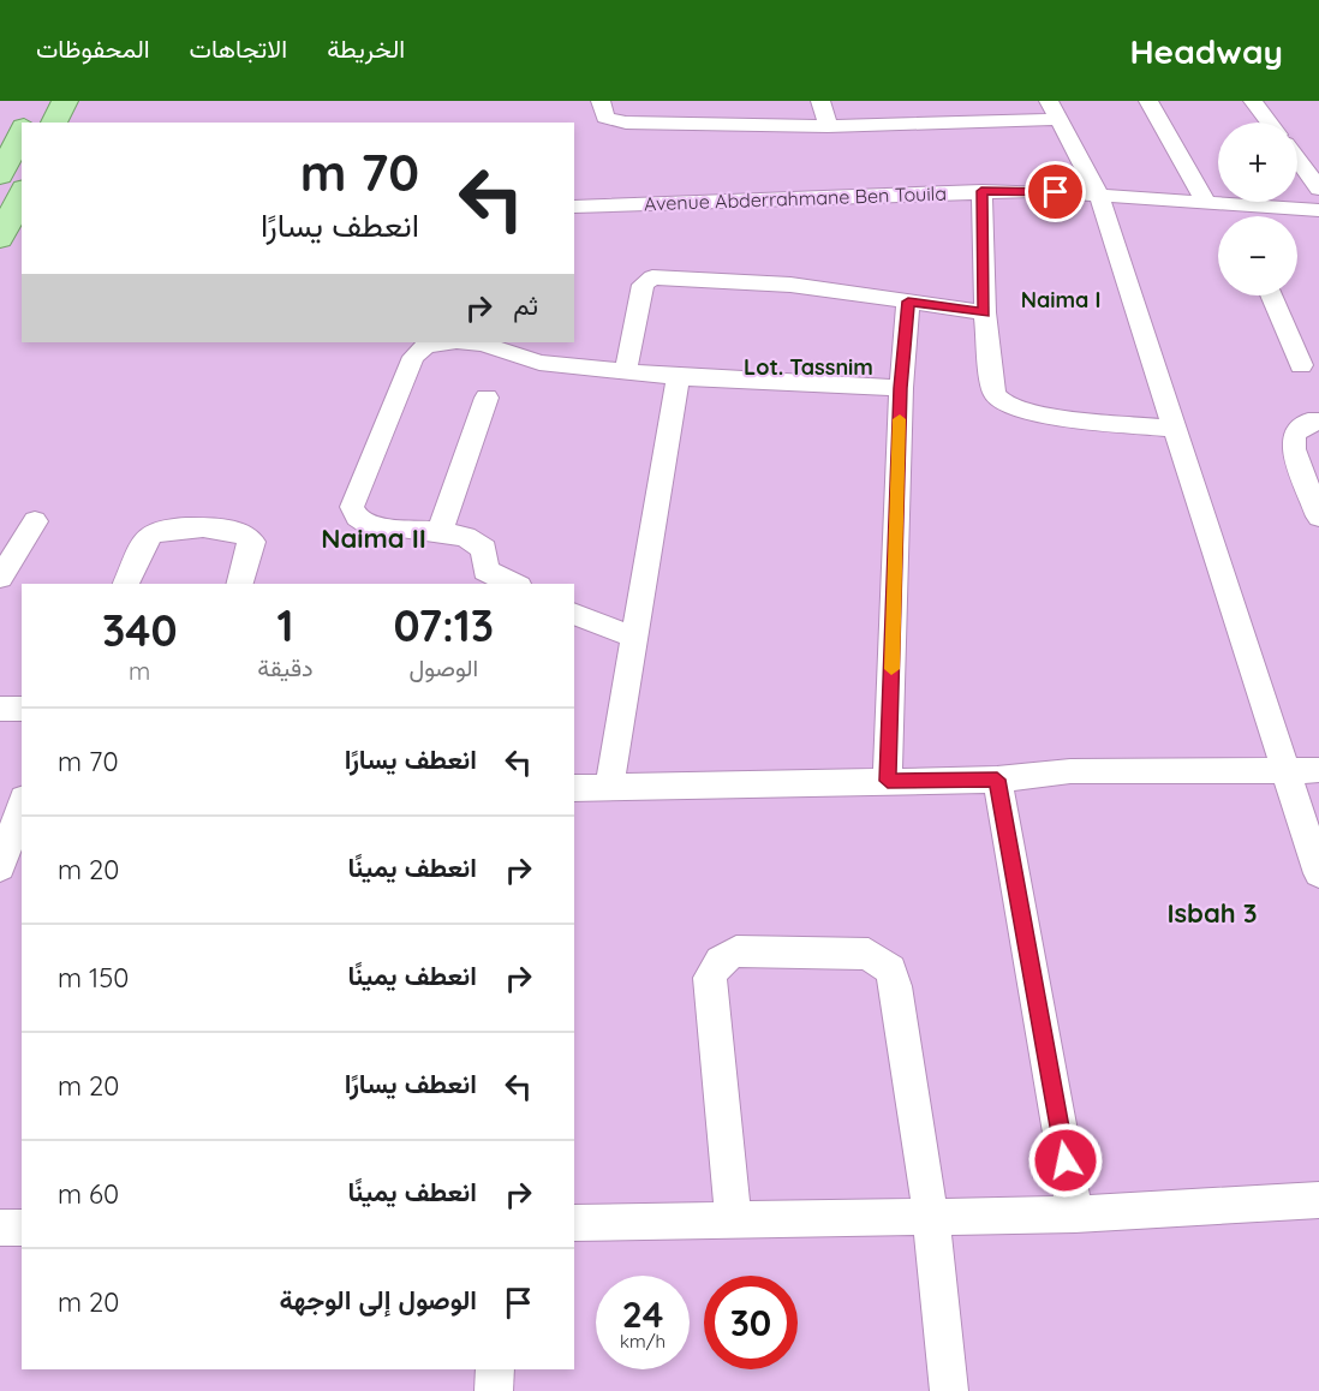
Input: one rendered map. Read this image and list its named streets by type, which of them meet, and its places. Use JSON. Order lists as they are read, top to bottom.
{
  "streets": {
    "street": ["Avenue Abderrahmane Ben Touila"]
  },
  "districts": [
    "Naima I",
    "Lot. Tassnim",
    "Naima II",
    "Isbah 3"
  ],
  "page": {
    "header": "Headway",
    "nav": ["الخريطة", "الاتجاهات", "المحفوظات"],
    "map_buttons": ["+", "−"],
    "turn": ["70 m", "انعطف يسارًا"],
    "then": "ثم",
    "eta": [
      "07:13",
      "الوصول",
      "1",
      "دقيقة",
      "340",
      "m"
    ],
    "list": [
      {
        "name": "انعطف يسارًا",
        "value": "70 m"
      },
      {
        "name": "انعطف يمينًا",
        "value": "20 m"
      },
      {
        "name": "انعطف يمينًا",
        "value": "150 m"
      },
      {
        "name": "انعطف يسارًا",
        "value": "20 m"
      },
      {
        "name": "انعطف يمينًا",
        "value": "60 m"
      },
      {
        "name": "الوصول إلى الوجهة",
        "value": "20 m"
      }
    ],
    "speed": "24 km/h",
    "limit": "30"
  }
}
